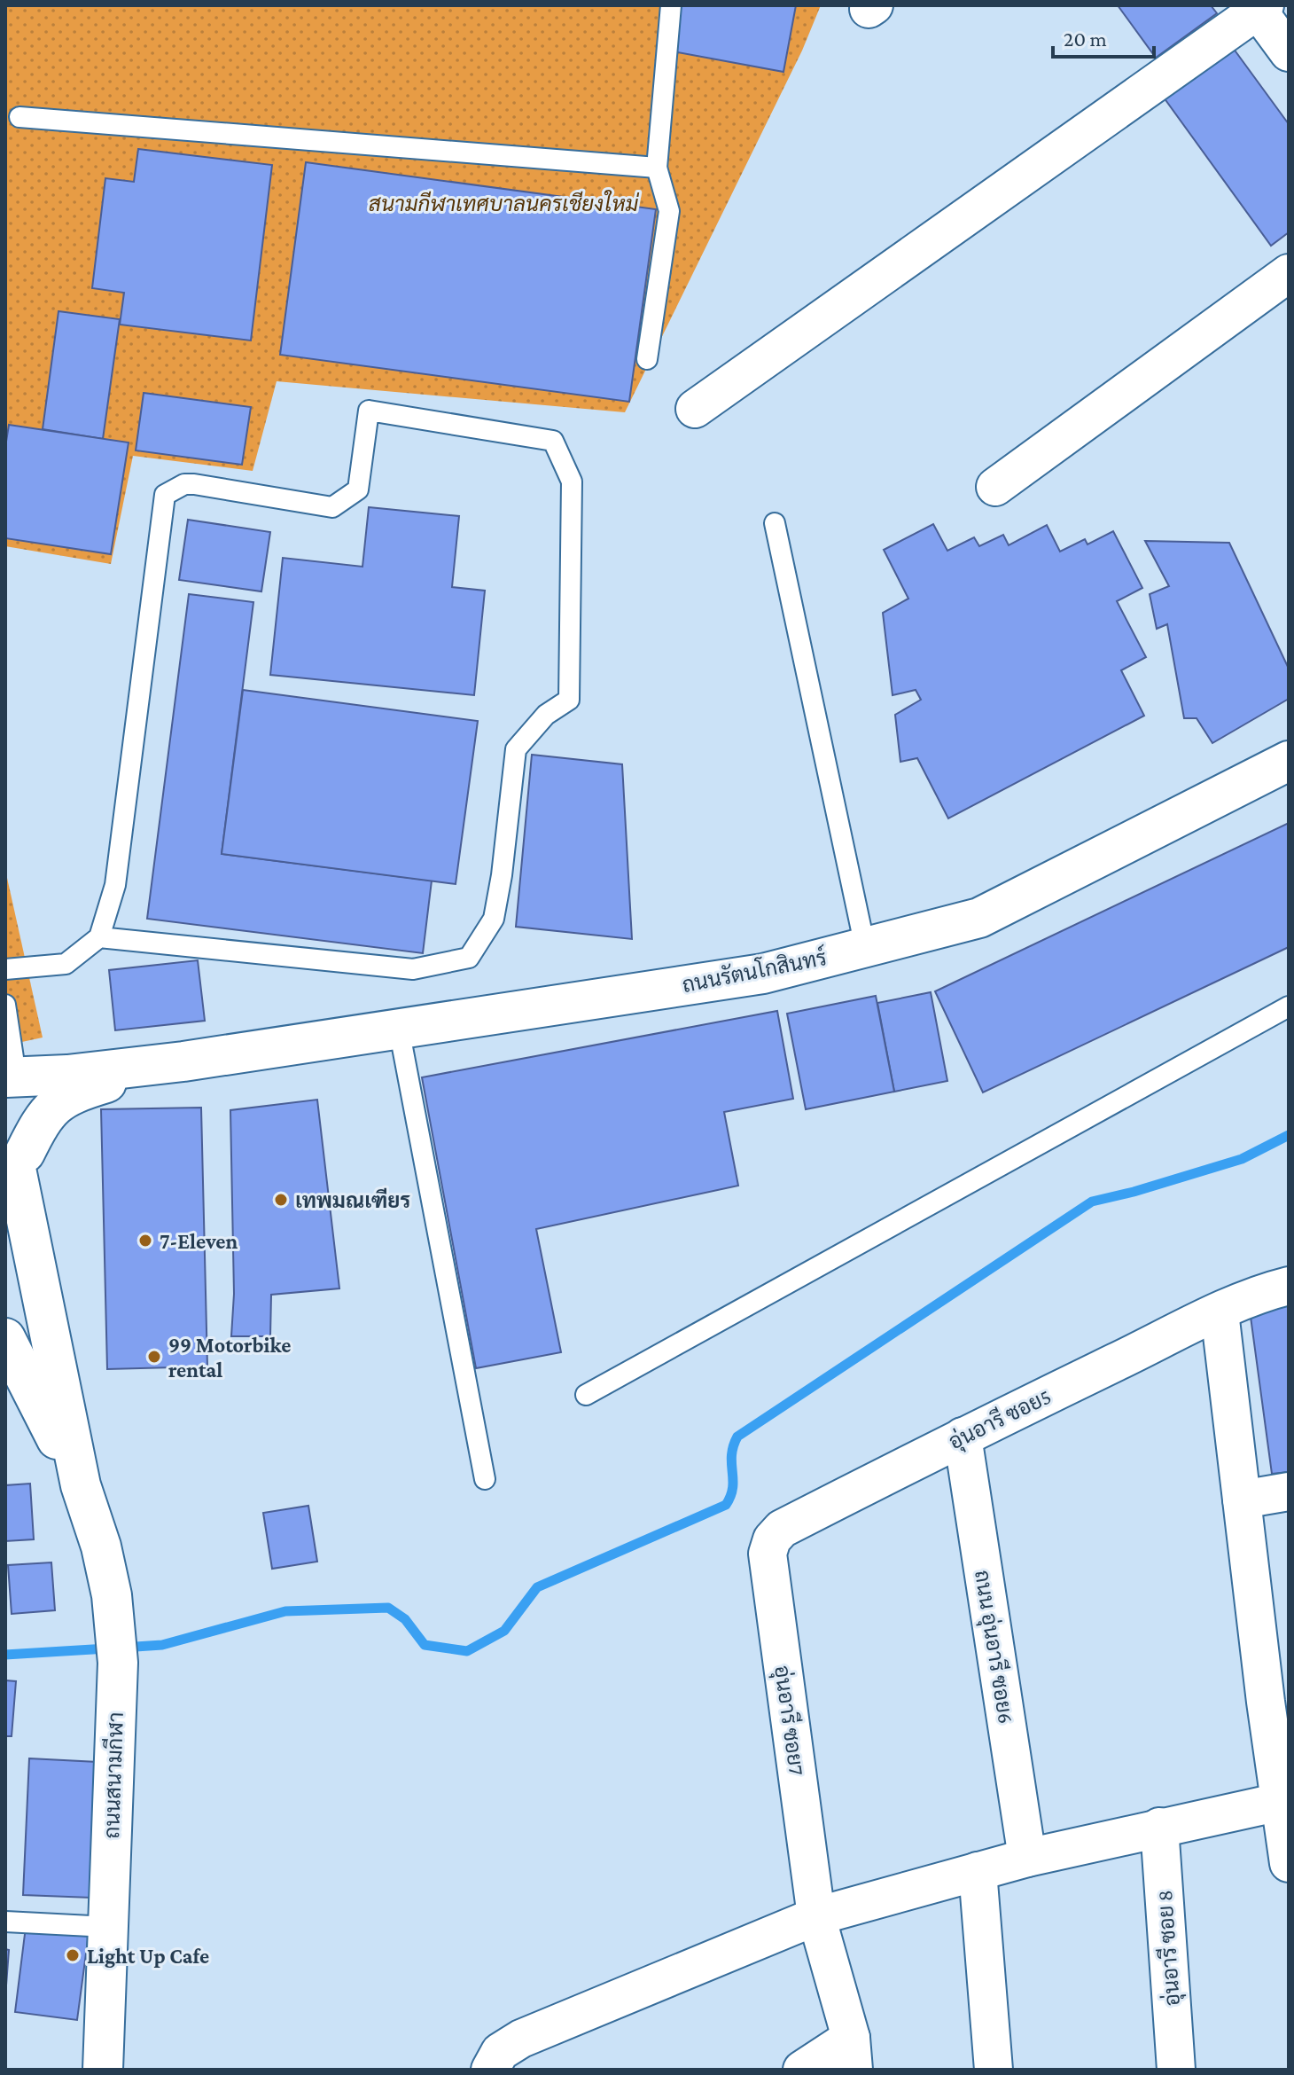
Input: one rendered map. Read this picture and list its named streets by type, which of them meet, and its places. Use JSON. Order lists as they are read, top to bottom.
{
  "streets": {
    "street": [
      "ถนนรัตนโกสินทร์",
      "อุ่นอารี ซอย5",
      "ถนน อุ่นอารี ซอย6",
      "อุ่นอารี ซอย7",
      "ถนนสนามกีฬา",
      "อุ่นอารี ซอย 8"
    ]
  },
  "crossings": [
    ["ถนนรัตนโกสินทร์", "ถนนสนามกีฬา"],
    ["อุ่นอารี ซอย5", "ถนน อุ่นอารี ซอย6"],
    ["อุ่นอารี ซอย5", "อุ่นอารี ซอย7"]
  ],
  "parks": ["สนามกีฬาเทศบาลนครเชียงใหม่"],
  "places": [
    "เทพมณเฑียร",
    "7-Eleven",
    "99 Motorbike rental",
    "Light Up Cafe"
  ],
  "scale_bar": "20 m"
}
